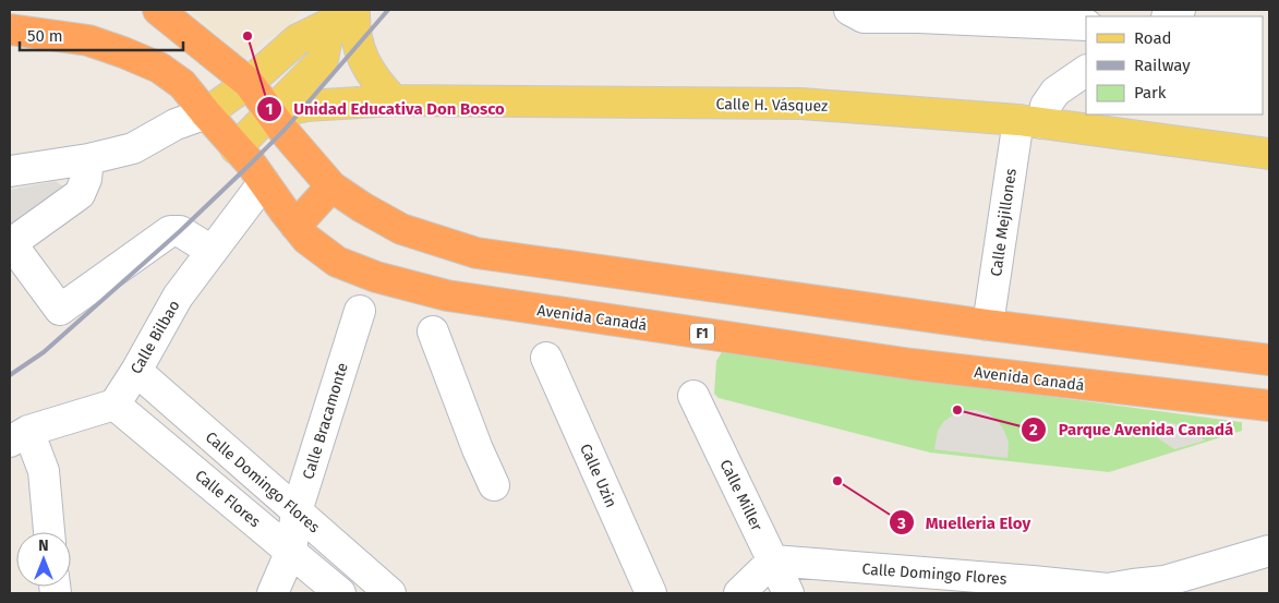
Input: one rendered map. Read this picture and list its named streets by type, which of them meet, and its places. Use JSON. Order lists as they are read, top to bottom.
{
  "streets": {
    "highway": ["Avenida Canadá", "F1"],
    "main road": ["Calle H. Vásquez"],
    "street": [
      "Calle Mejillones",
      "Calle Bilbao",
      "Calle Bracamonte",
      "Calle Uzin",
      "Calle Domingo Flores",
      "Calle Miller",
      "Calle Flores"
    ]
  },
  "crossings": [
    ["Calle H. Vásquez", "Calle Mejillones"],
    ["Avenida Canadá", "Calle Bilbao"],
    ["Calle Bilbao", "Calle Domingo Flores"],
    ["Calle Bilbao", "Calle Flores"],
    ["Calle Bracamonte", "Calle Domingo Flores"],
    ["Calle Bracamonte", "Calle Flores"],
    ["Calle Domingo Flores", "Calle Miller"]
  ],
  "places": ["Unidad Educativa Don Bosco", "Parque Avenida Canadá", "Muelleria Eloy"],
  "legend": ["Road", "Railway", "Park"],
  "scale_bar": "50 m",
  "north": "top"
}
